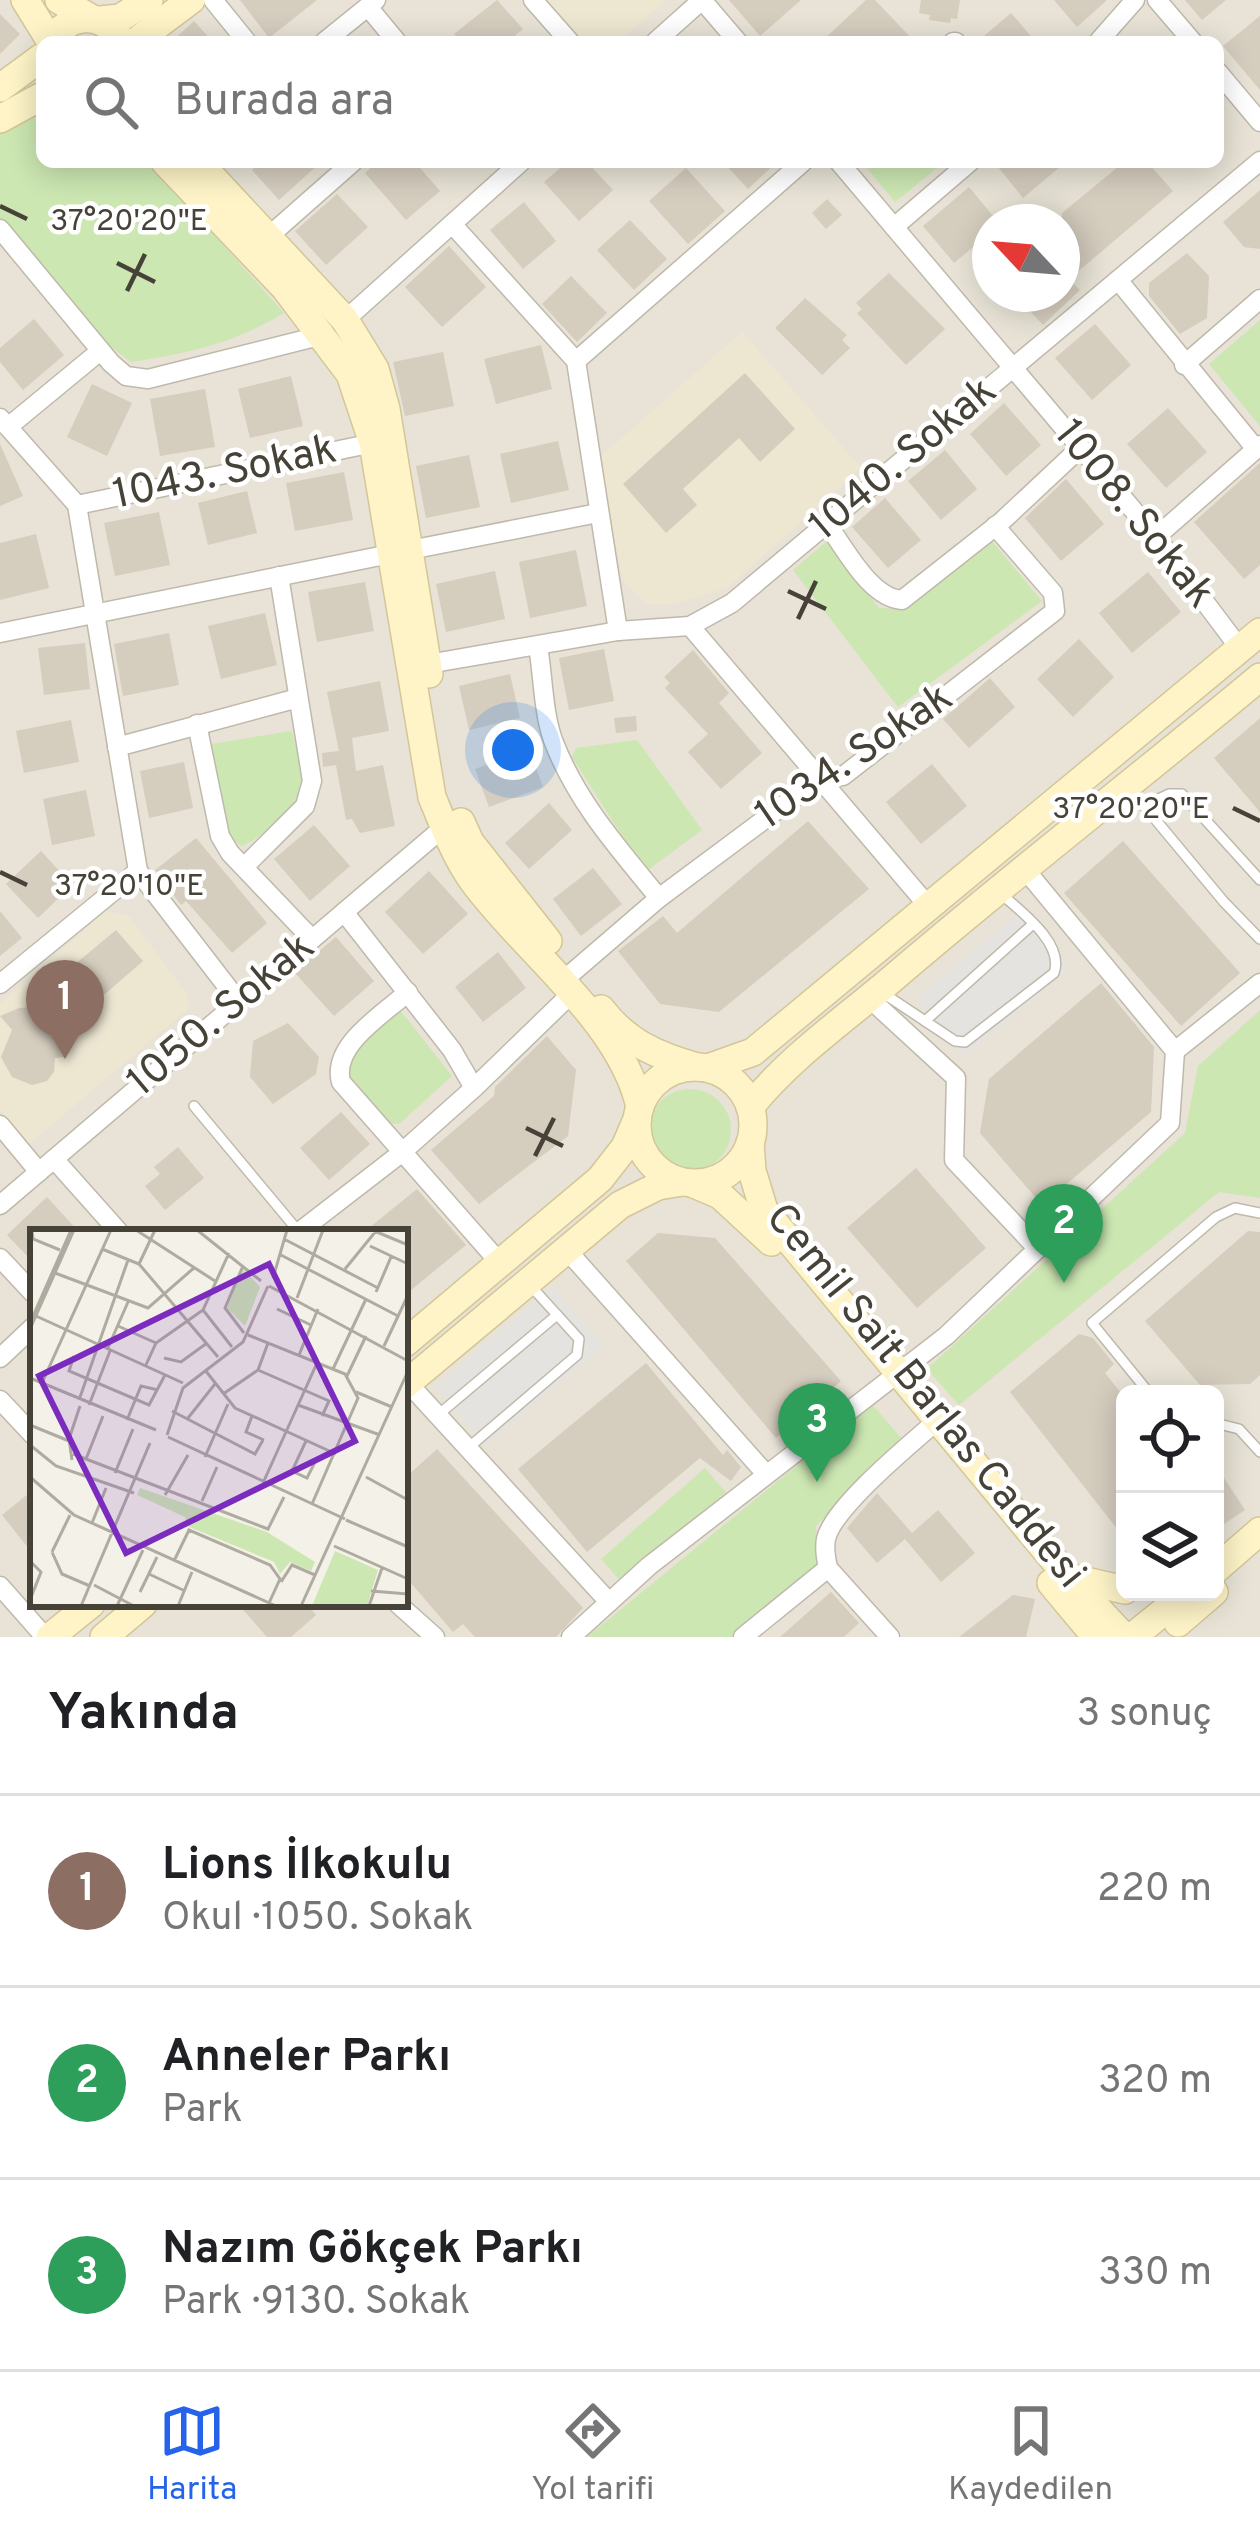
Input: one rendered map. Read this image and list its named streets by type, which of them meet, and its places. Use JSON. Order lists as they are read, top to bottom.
{
  "streets": {
    "street": [
      "1040. Sokak",
      "1043. Sokak",
      "1008. Sokak",
      "1034. Sokak",
      "1050. Sokak",
      "Cemil Sait Barlas Caddesi"
    ]
  },
  "crossings": [
    ["1040. Sokak", "1008. Sokak"]
  ],
  "north": "top left",
  "page": {
    "search": "Burada ara",
    "pins": ["1", "2", "3"],
    "heading": ["Yakında", "3 sonuç"],
    "list": [
      {
        "mark": "1",
        "name": "Lions İlkokulu",
        "note": "Okul · 1050. Sokak",
        "value": "220 m"
      },
      {
        "mark": "2",
        "name": "Anneler Parkı",
        "note": "Park",
        "value": "320 m"
      },
      {
        "mark": "3",
        "name": "Nazım Gökçek Parkı",
        "note": "Park · 9130. Sokak",
        "value": "330 m"
      }
    ],
    "nav": ["Harita", "Yol tarifi", "Kaydedilen"]
  },
  "coordinates": ["37°20'20\"E", "37°20'10\"E"]
}
